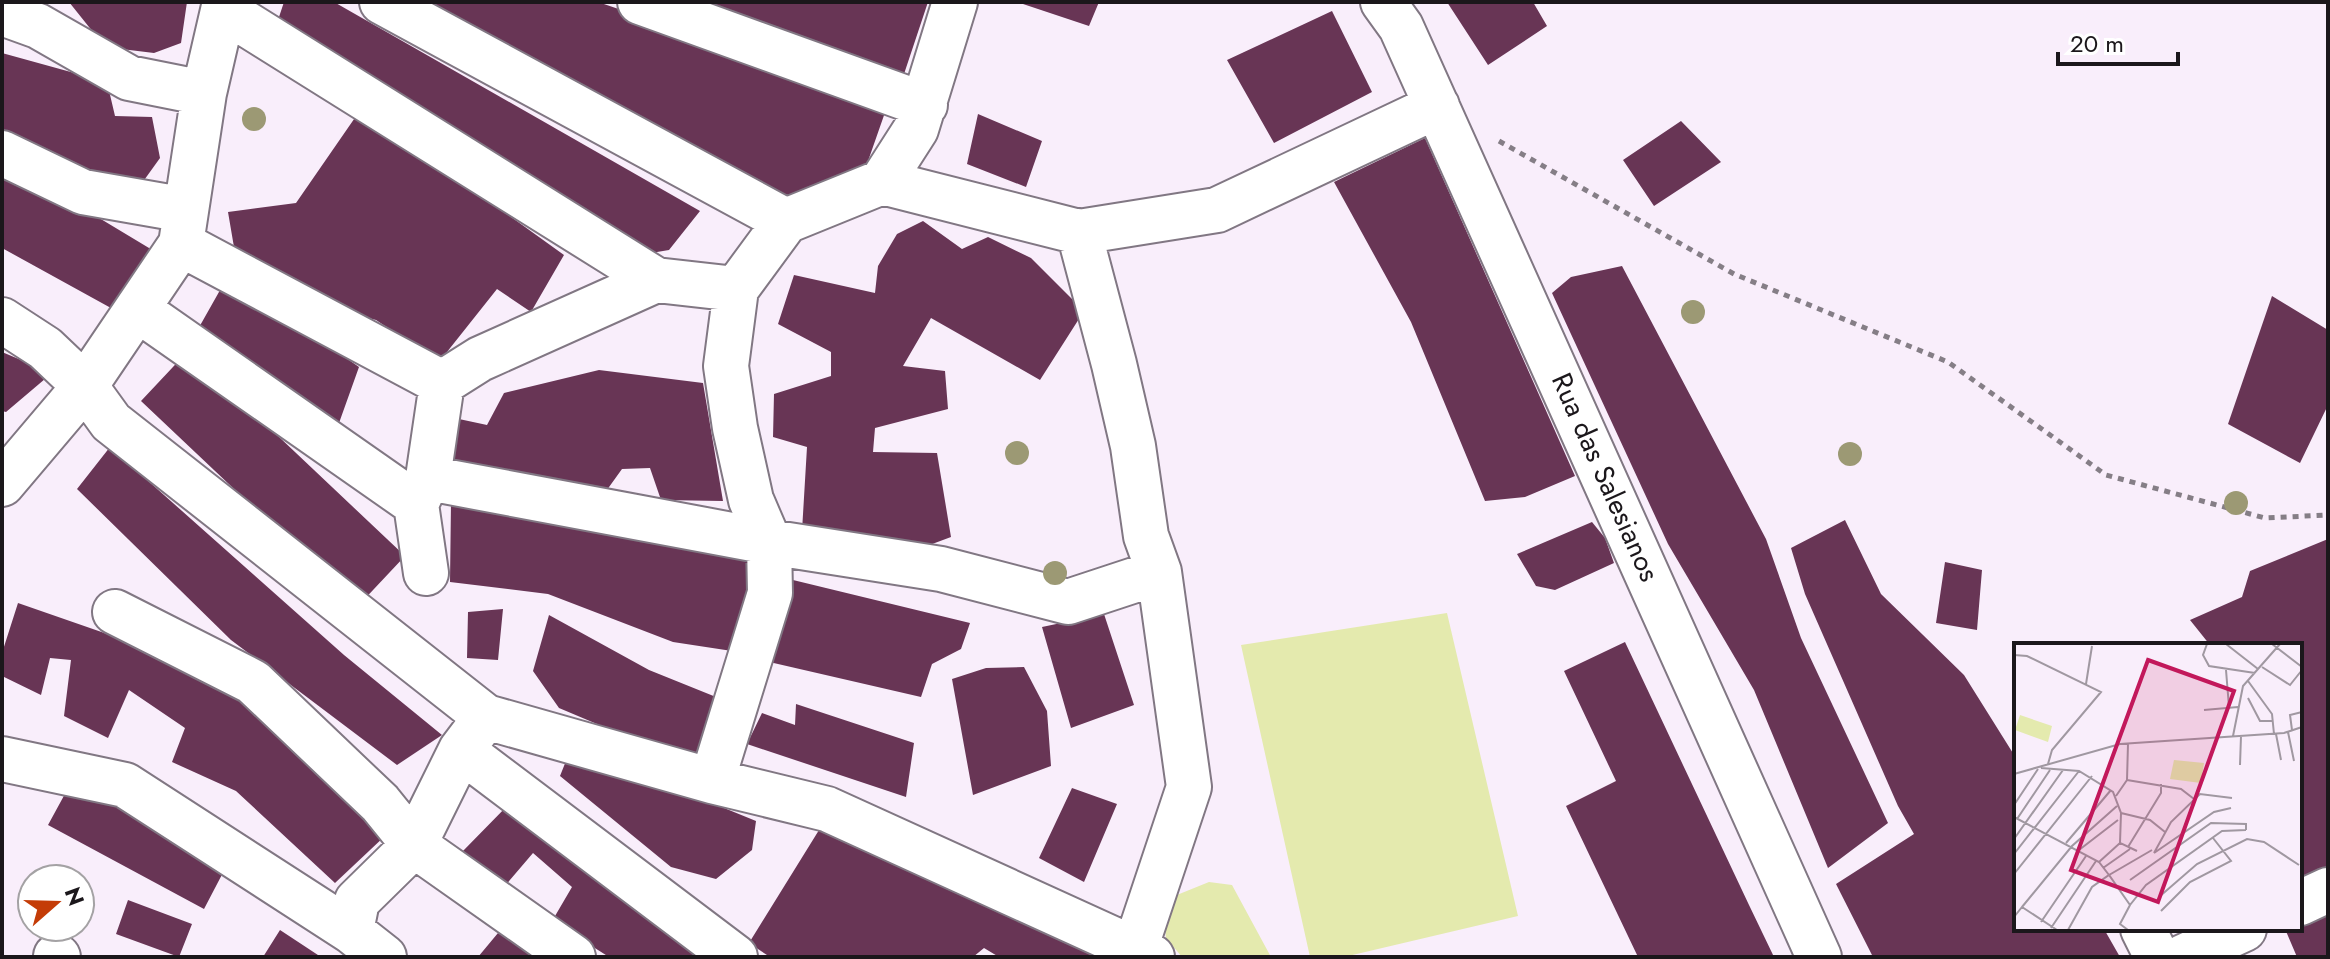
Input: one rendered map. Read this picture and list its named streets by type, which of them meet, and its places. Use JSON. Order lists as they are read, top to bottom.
{
  "streets": {
    "street": ["Rua das Salesianos"]
  },
  "scale_bar": "20 m",
  "north": "right"
}
